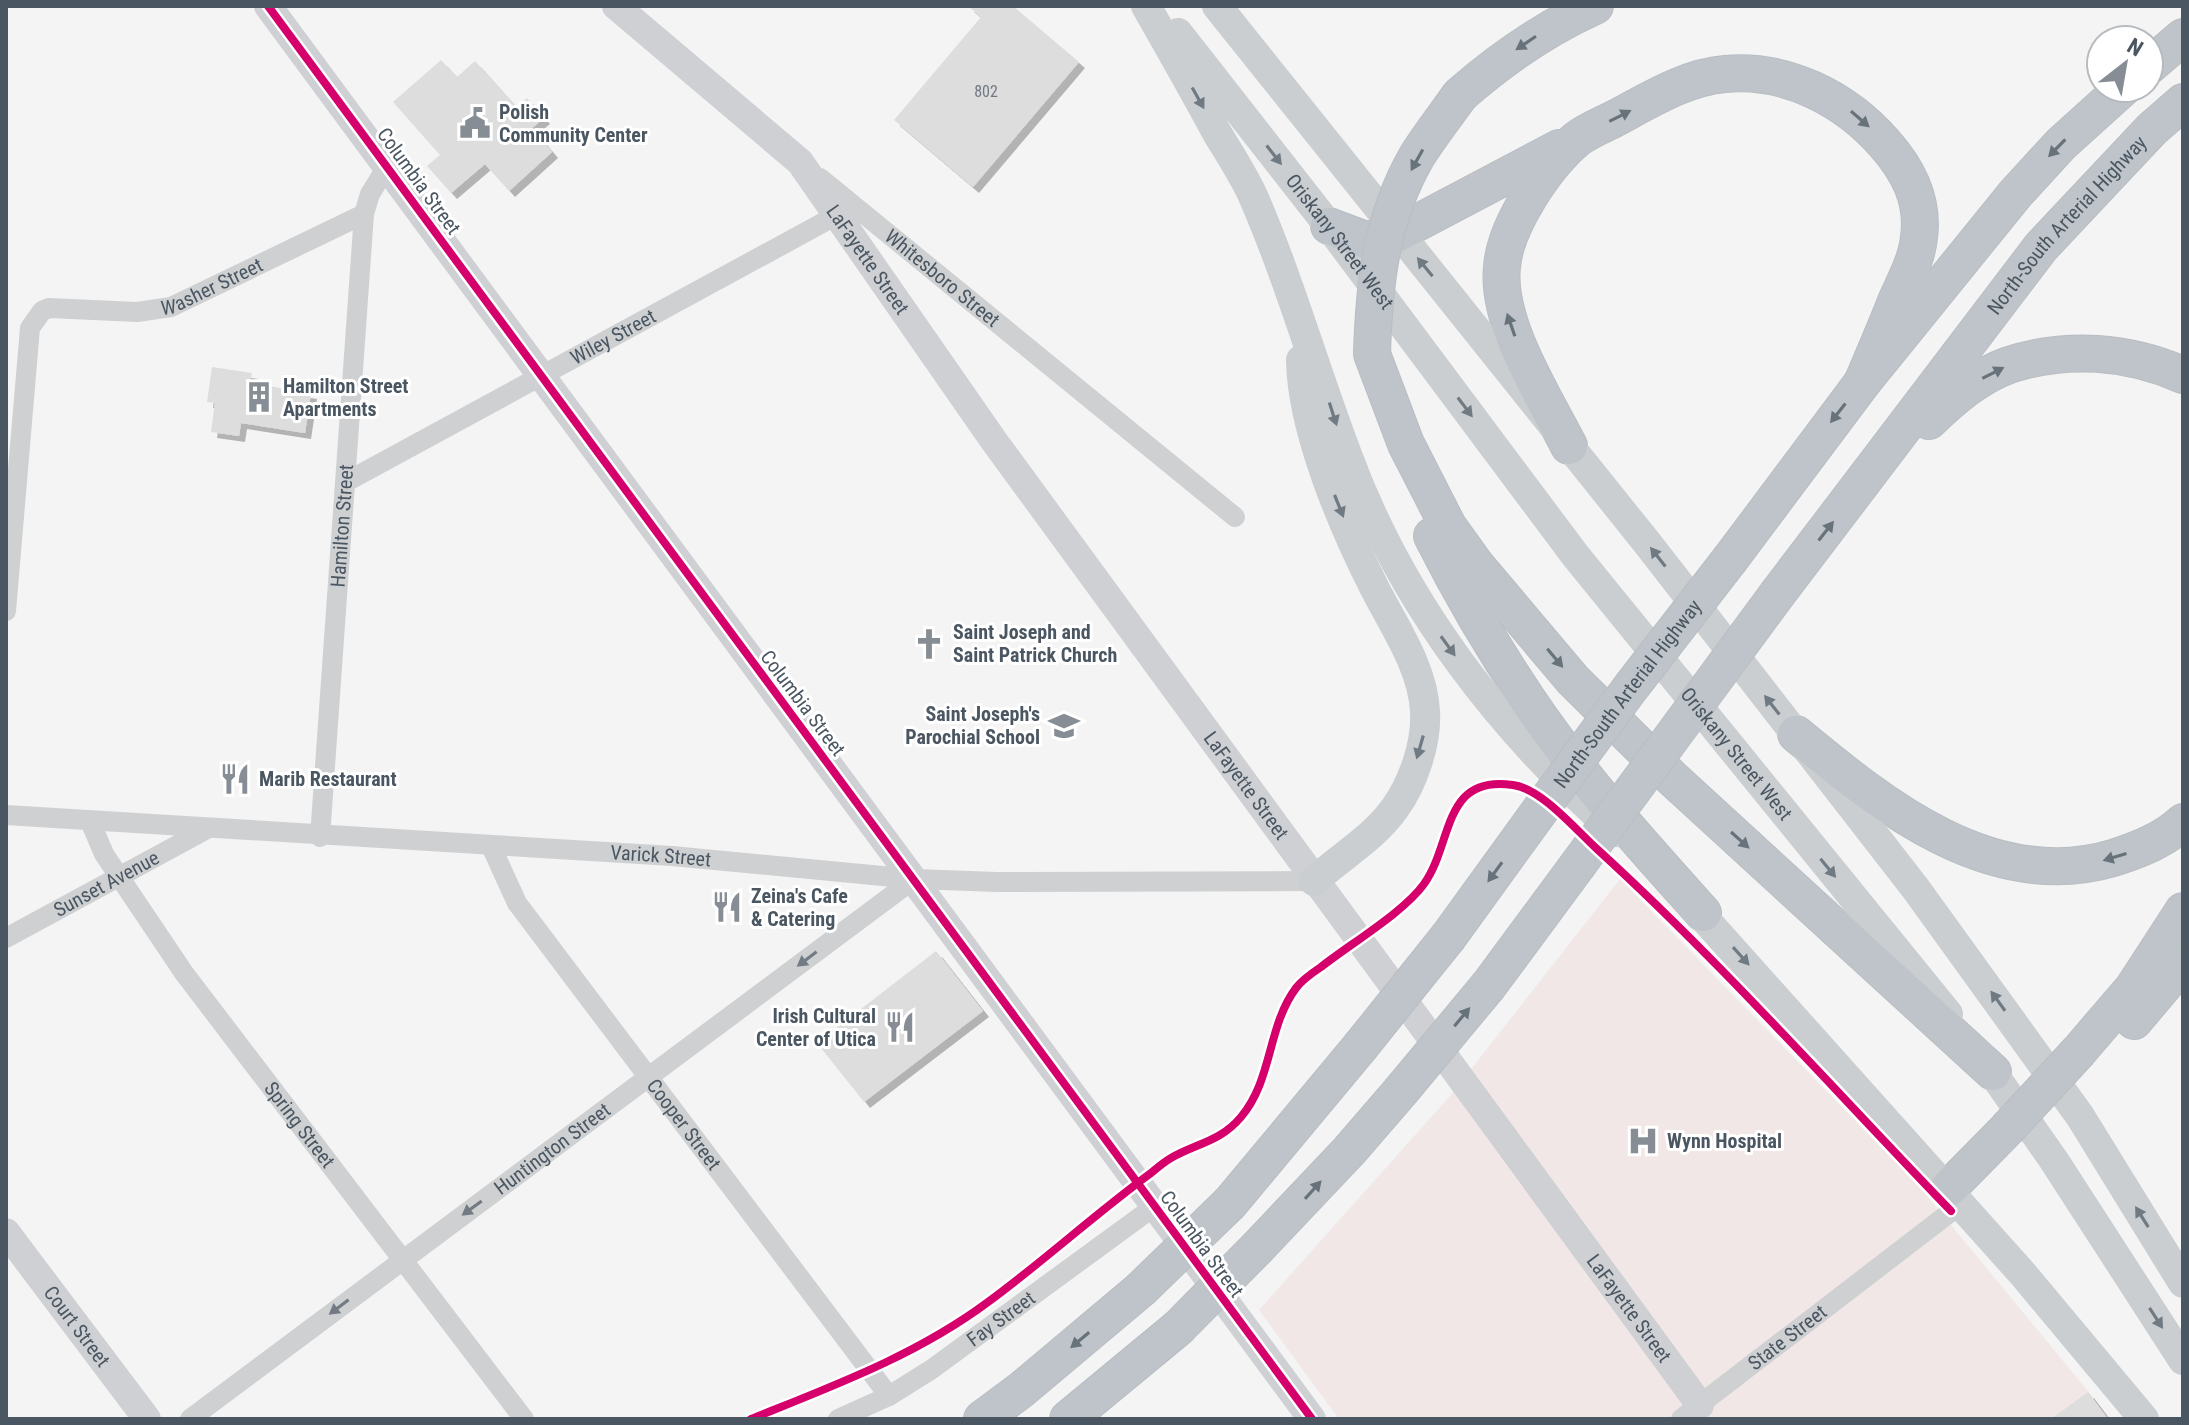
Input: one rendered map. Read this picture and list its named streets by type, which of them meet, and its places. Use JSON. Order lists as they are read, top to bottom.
{
  "streets": {
    "highway": ["North-South Arterial Highway"],
    "main road": ["Oriskany Street West"],
    "street": [
      "Columbia Street",
      "LaFayette Street",
      "Whitesboro Street",
      "Washer Street",
      "Wiley Street",
      "Hamilton Street",
      "Varick Street",
      "Sunset Avenue",
      "Spring Street",
      "Cooper Street",
      "Huntington Street",
      "Fay Street",
      "Court Street",
      "State Street"
    ]
  },
  "crossings": [
    ["Columbia Street", "Wiley Street"],
    ["Columbia Street", "Varick Street"],
    ["Columbia Street", "Huntington Street"],
    ["Columbia Street", "Fay Street"],
    ["LaFayette Street", "Whitesboro Street"],
    ["LaFayette Street", "Wiley Street"],
    ["LaFayette Street", "Varick Street"],
    ["LaFayette Street", "State Street"],
    ["Washer Street", "Hamilton Street"],
    ["Wiley Street", "Hamilton Street"],
    ["Hamilton Street", "Varick Street"],
    ["Varick Street", "Sunset Avenue"],
    ["Varick Street", "Spring Street"],
    ["Varick Street", "Cooper Street"],
    ["Varick Street", "Huntington Street"],
    ["Sunset Avenue", "Spring Street"],
    ["Spring Street", "Huntington Street"],
    ["Cooper Street", "Huntington Street"],
    ["Cooper Street", "Fay Street"]
  ],
  "one_way": ["Huntington Street"],
  "places": {
    "public building": ["Polish Community Center"],
    "building": ["Hamilton Street Apartments"],
    "church": ["Saint Joseph and Saint Patrick Church"],
    "school or university": ["Saint Joseph's Parochial School"],
    "restaurant": ["Marib Restaurant", "Zeina's Cafe & Catering", "Irish Cultural Center of Utica"],
    "hospital": ["Wynn Hospital"]
  },
  "house_numbers": ["802"],
  "north": "top right"
}
